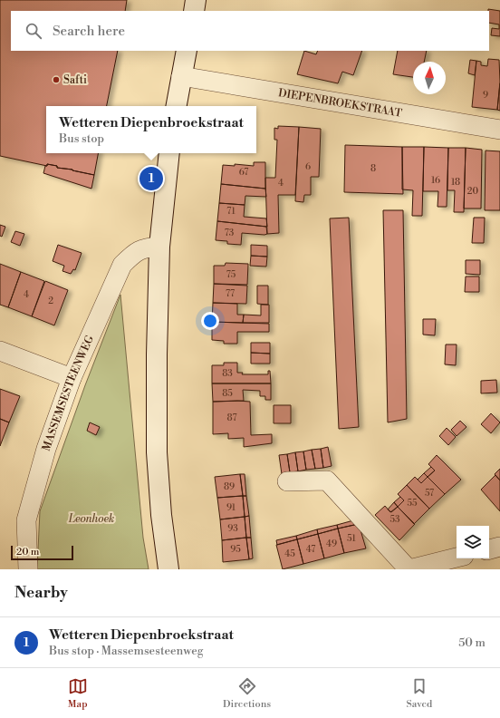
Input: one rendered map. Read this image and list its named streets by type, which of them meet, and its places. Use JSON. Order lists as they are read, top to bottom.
{
  "streets": {
    "street": ["DIEPENBROEKSTRAAT", "MASSEMSESTEENWEG"]
  },
  "parks": ["Leonhoek"],
  "places": ["Safti"],
  "house_numbers": [
    "9",
    "6",
    "8",
    "67",
    "16",
    "18",
    "4",
    "20",
    "71",
    "73",
    "75",
    "77",
    "4",
    "2",
    "83",
    "85",
    "87",
    "89",
    "57",
    "55",
    "91",
    "53",
    "93",
    "51",
    "49",
    "95",
    "47",
    "45"
  ],
  "scale_bar": "20 m",
  "north": "top",
  "page": {
    "search": "Search here",
    "popup": ["Wetteren Diepenbroekstraat", "Bus stop"],
    "pins": "1",
    "scale": "20 m",
    "heading": "Nearby",
    "list": [
      {
        "mark": "1",
        "name": "Wetteren Diepenbroekstraat",
        "note": "Bus stop · Massemsesteenweg",
        "value": "50 m"
      }
    ],
    "nav": ["Map", "Directions", "Saved"]
  }
}
